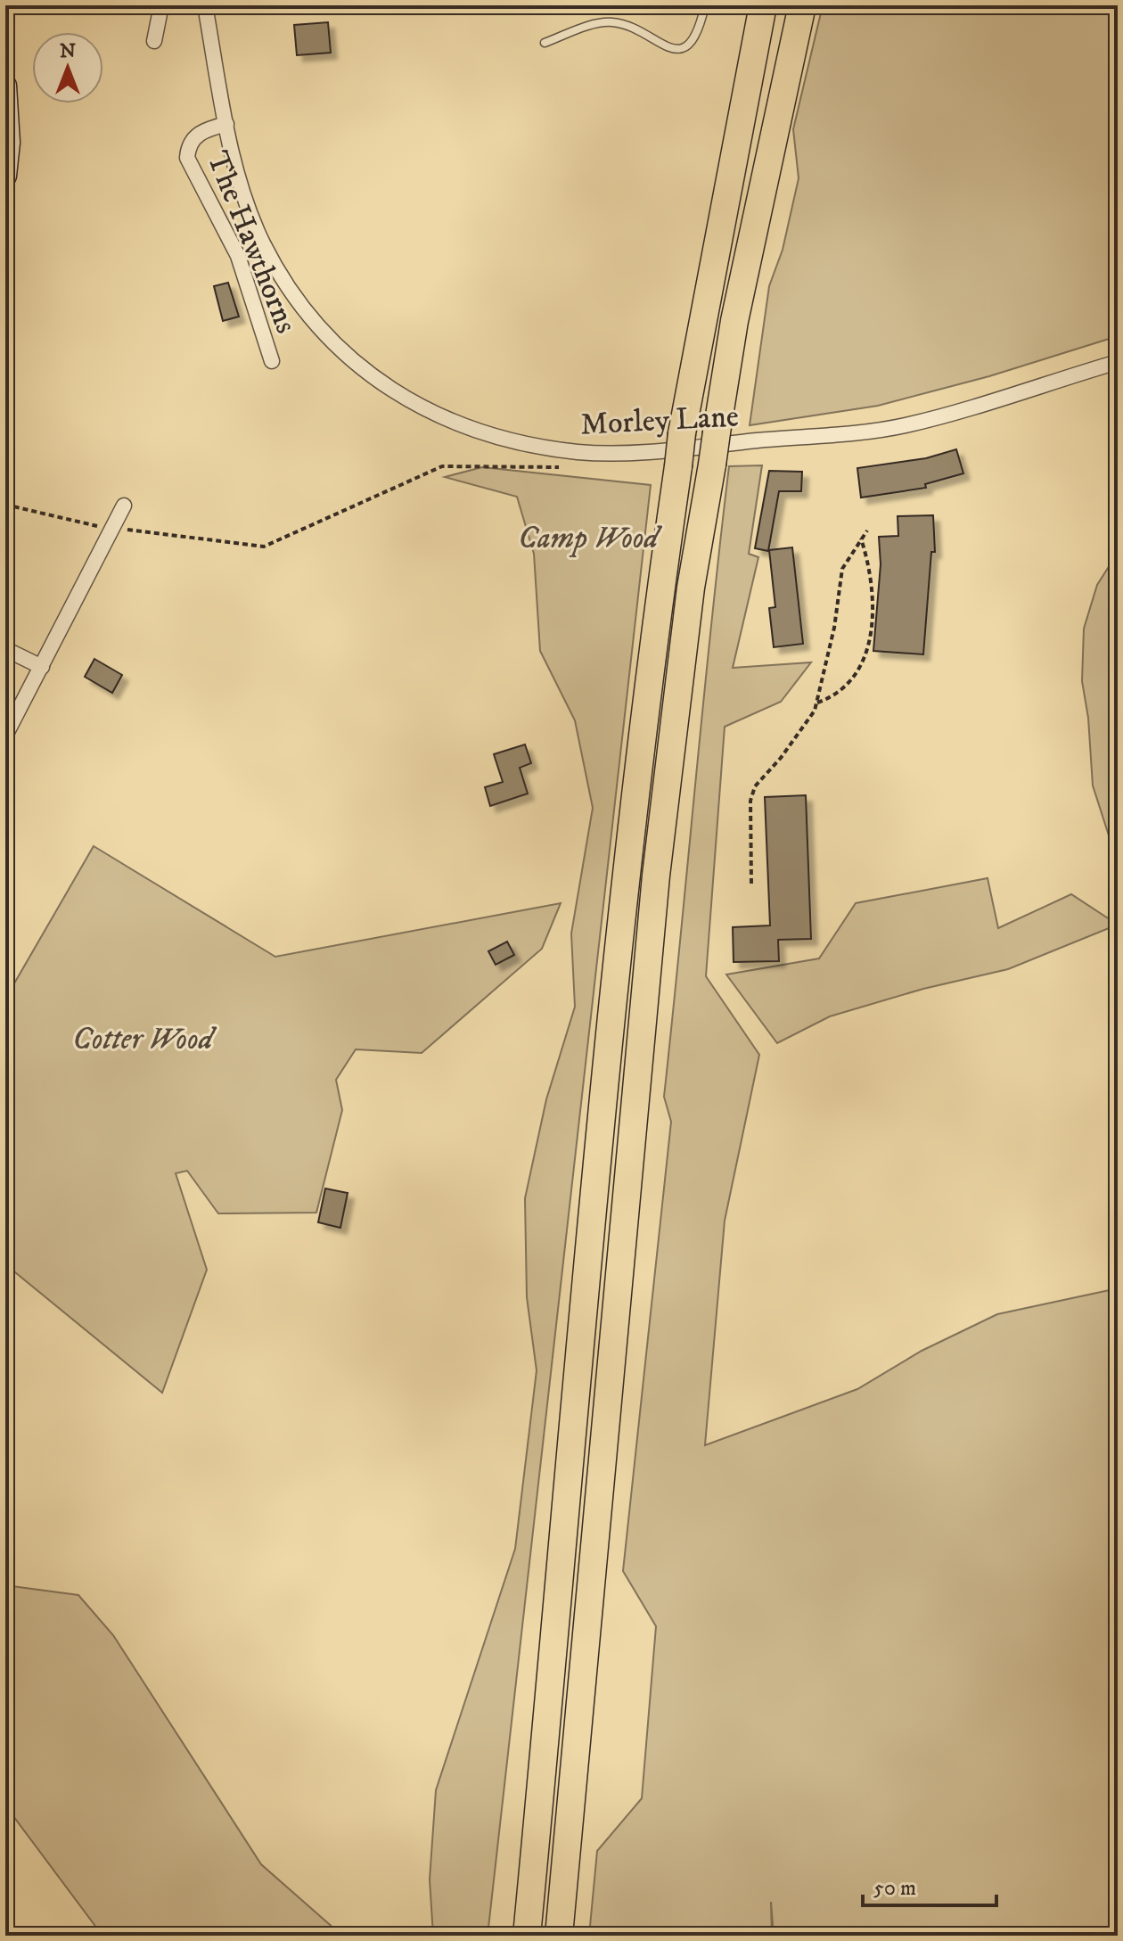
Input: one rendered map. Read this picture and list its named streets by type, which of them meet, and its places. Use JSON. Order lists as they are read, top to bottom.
{
  "streets": {
    "street": ["The Hawthorns", "Morley Lane"]
  },
  "crossings": [
    ["The Hawthorns", "Morley Lane"]
  ],
  "parks": ["Camp Wood", "Cotter Wood"],
  "scale_bar": "50 m",
  "north": "top"
}
